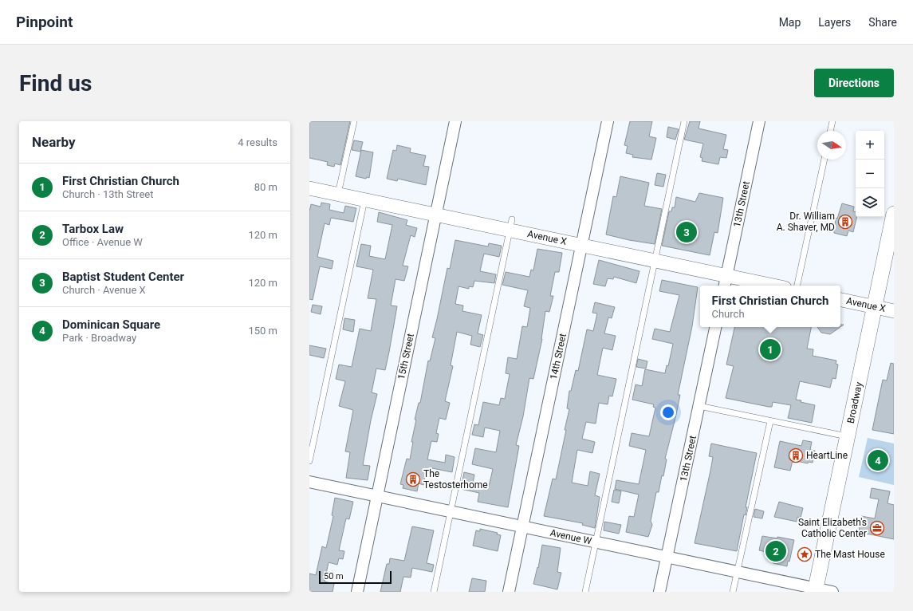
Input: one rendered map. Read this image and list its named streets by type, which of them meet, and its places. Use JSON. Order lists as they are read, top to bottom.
{
  "streets": {
    "main road": ["Broadway"],
    "street": [
      "13th Street",
      "Avenue X",
      "15th Street",
      "14th Street",
      "Avenue W"
    ]
  },
  "crossings": [
    ["13th Street", "Avenue X"],
    ["13th Street", "Avenue W"],
    ["Avenue X", "15th Street"],
    ["Avenue X", "14th Street"],
    ["Avenue X", "Broadway"],
    ["15th Street", "Avenue W"],
    ["14th Street", "Avenue W"],
    ["Broadway", "Avenue W"]
  ],
  "places": {
    "building": ["Dr. William A. Shaver, MD", "HeartLine", "The Testosterhome"],
    "office": ["Saint Elizabeth's Catholic Center"],
    "place": ["The Mast House"]
  },
  "scale_bar": "50 m",
  "north": "right",
  "page": {
    "header": "Pinpoint",
    "nav": ["Map", "Layers", "Share"],
    "buttons": "Directions",
    "title": "Find us",
    "heading": ["Nearby", "4 results"],
    "map_buttons": ["+", "−"],
    "list": [
      {
        "mark": "1",
        "name": "First Christian Church",
        "note": "Church · 13th Street",
        "value": "80 m"
      },
      {
        "mark": "2",
        "name": "Tarbox Law",
        "note": "Office · Avenue W",
        "value": "120 m"
      },
      {
        "mark": "3",
        "name": "Baptist Student Center",
        "note": "Church · Avenue X",
        "value": "120 m"
      },
      {
        "mark": "4",
        "name": "Dominican Square",
        "note": "Park · Broadway",
        "value": "150 m"
      }
    ],
    "pins": [
      "3",
      "1",
      "4",
      "2"
    ],
    "popup": ["First Christian Church", "Church"],
    "scale": "50 m"
  }
}
